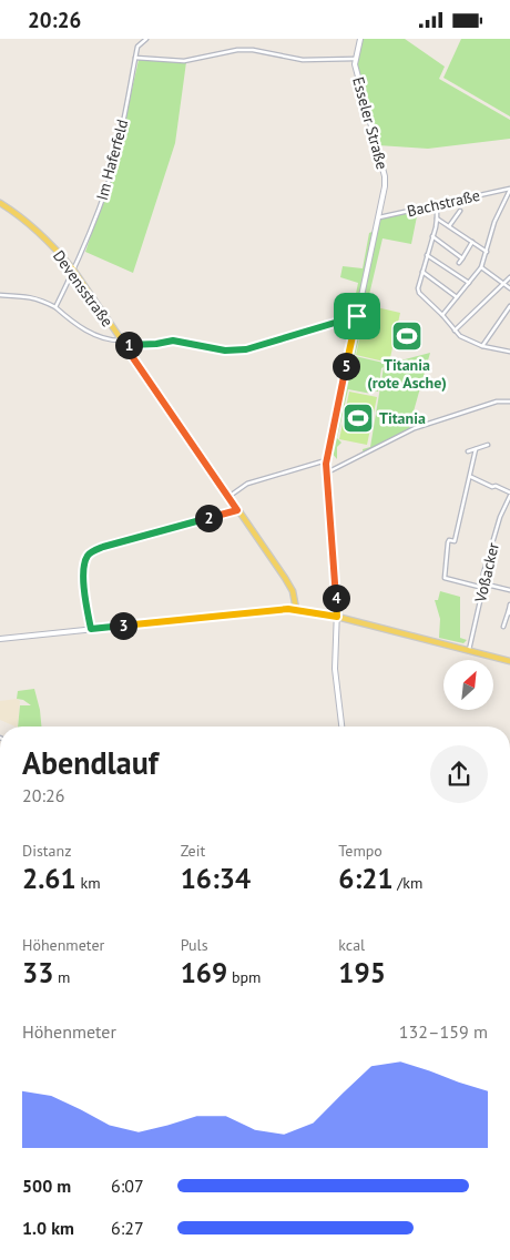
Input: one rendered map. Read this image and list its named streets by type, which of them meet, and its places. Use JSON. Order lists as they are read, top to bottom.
{
  "streets": {
    "main road": ["Esseler Straße", "Devensstraße"],
    "street": ["Im Haferfeld", "Bachstraße", "Voßacker"]
  },
  "crossings": [
    ["Esseler Straße", "Bachstraße"],
    ["Im Haferfeld", "Devensstraße"]
  ],
  "places": {
    "sports": ["Titania (rote Asche)", "Titania"]
  },
  "north": "top right",
  "page": {
    "status": "20:26",
    "pins": [
      "1",
      "5",
      "2",
      "4",
      "3"
    ],
    "heading": ["Abendlauf", "20:26"],
    "stats": [
      ["Distanz", "2.61 km"],
      ["Zeit", "16:34"],
      ["Tempo", "6:21 /km"],
      ["Höhenmeter", "33 m"],
      ["Puls", "169 bpm"],
      ["kcal", "195"]
    ],
    "chart": ["Höhenmeter", "132–159 m"],
    "list": [
      {
        "name": "500 m",
        "note": "6:07"
      },
      {
        "name": "1.0 km",
        "note": "6:27"
      }
    ]
  }
}
